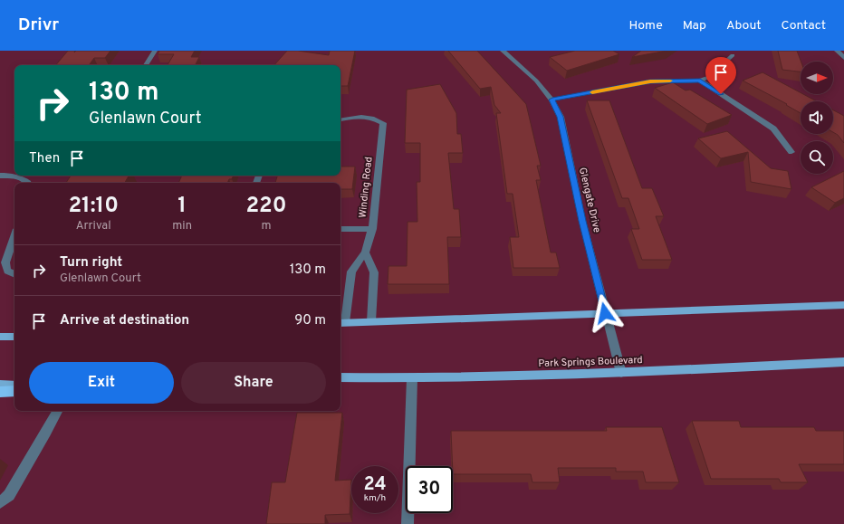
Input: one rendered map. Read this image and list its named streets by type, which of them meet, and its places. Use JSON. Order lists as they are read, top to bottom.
{
  "streets": {
    "main road": ["Park Springs Boulevard"],
    "street": ["Winding Road", "Glengate Drive"]
  },
  "crossings": [
    ["Glengate Drive", "Park Springs Boulevard"]
  ],
  "north": "right",
  "page": {
    "header": "Drivr",
    "nav": [
      "Home",
      "Map",
      "About",
      "Contact"
    ],
    "turn": ["130 m", "Glenlawn Court"],
    "then": "Then",
    "eta": [
      "21:10",
      "Arrival",
      "1",
      "min",
      "220",
      "m"
    ],
    "list": [
      {
        "name": "Turn right",
        "note": "Glenlawn Court",
        "value": "130 m"
      },
      {
        "name": "Arrive at destination",
        "value": "90 m"
      }
    ],
    "buttons": ["Exit", "Share"],
    "speed": "24 km/h",
    "limit": "30"
  }
}
